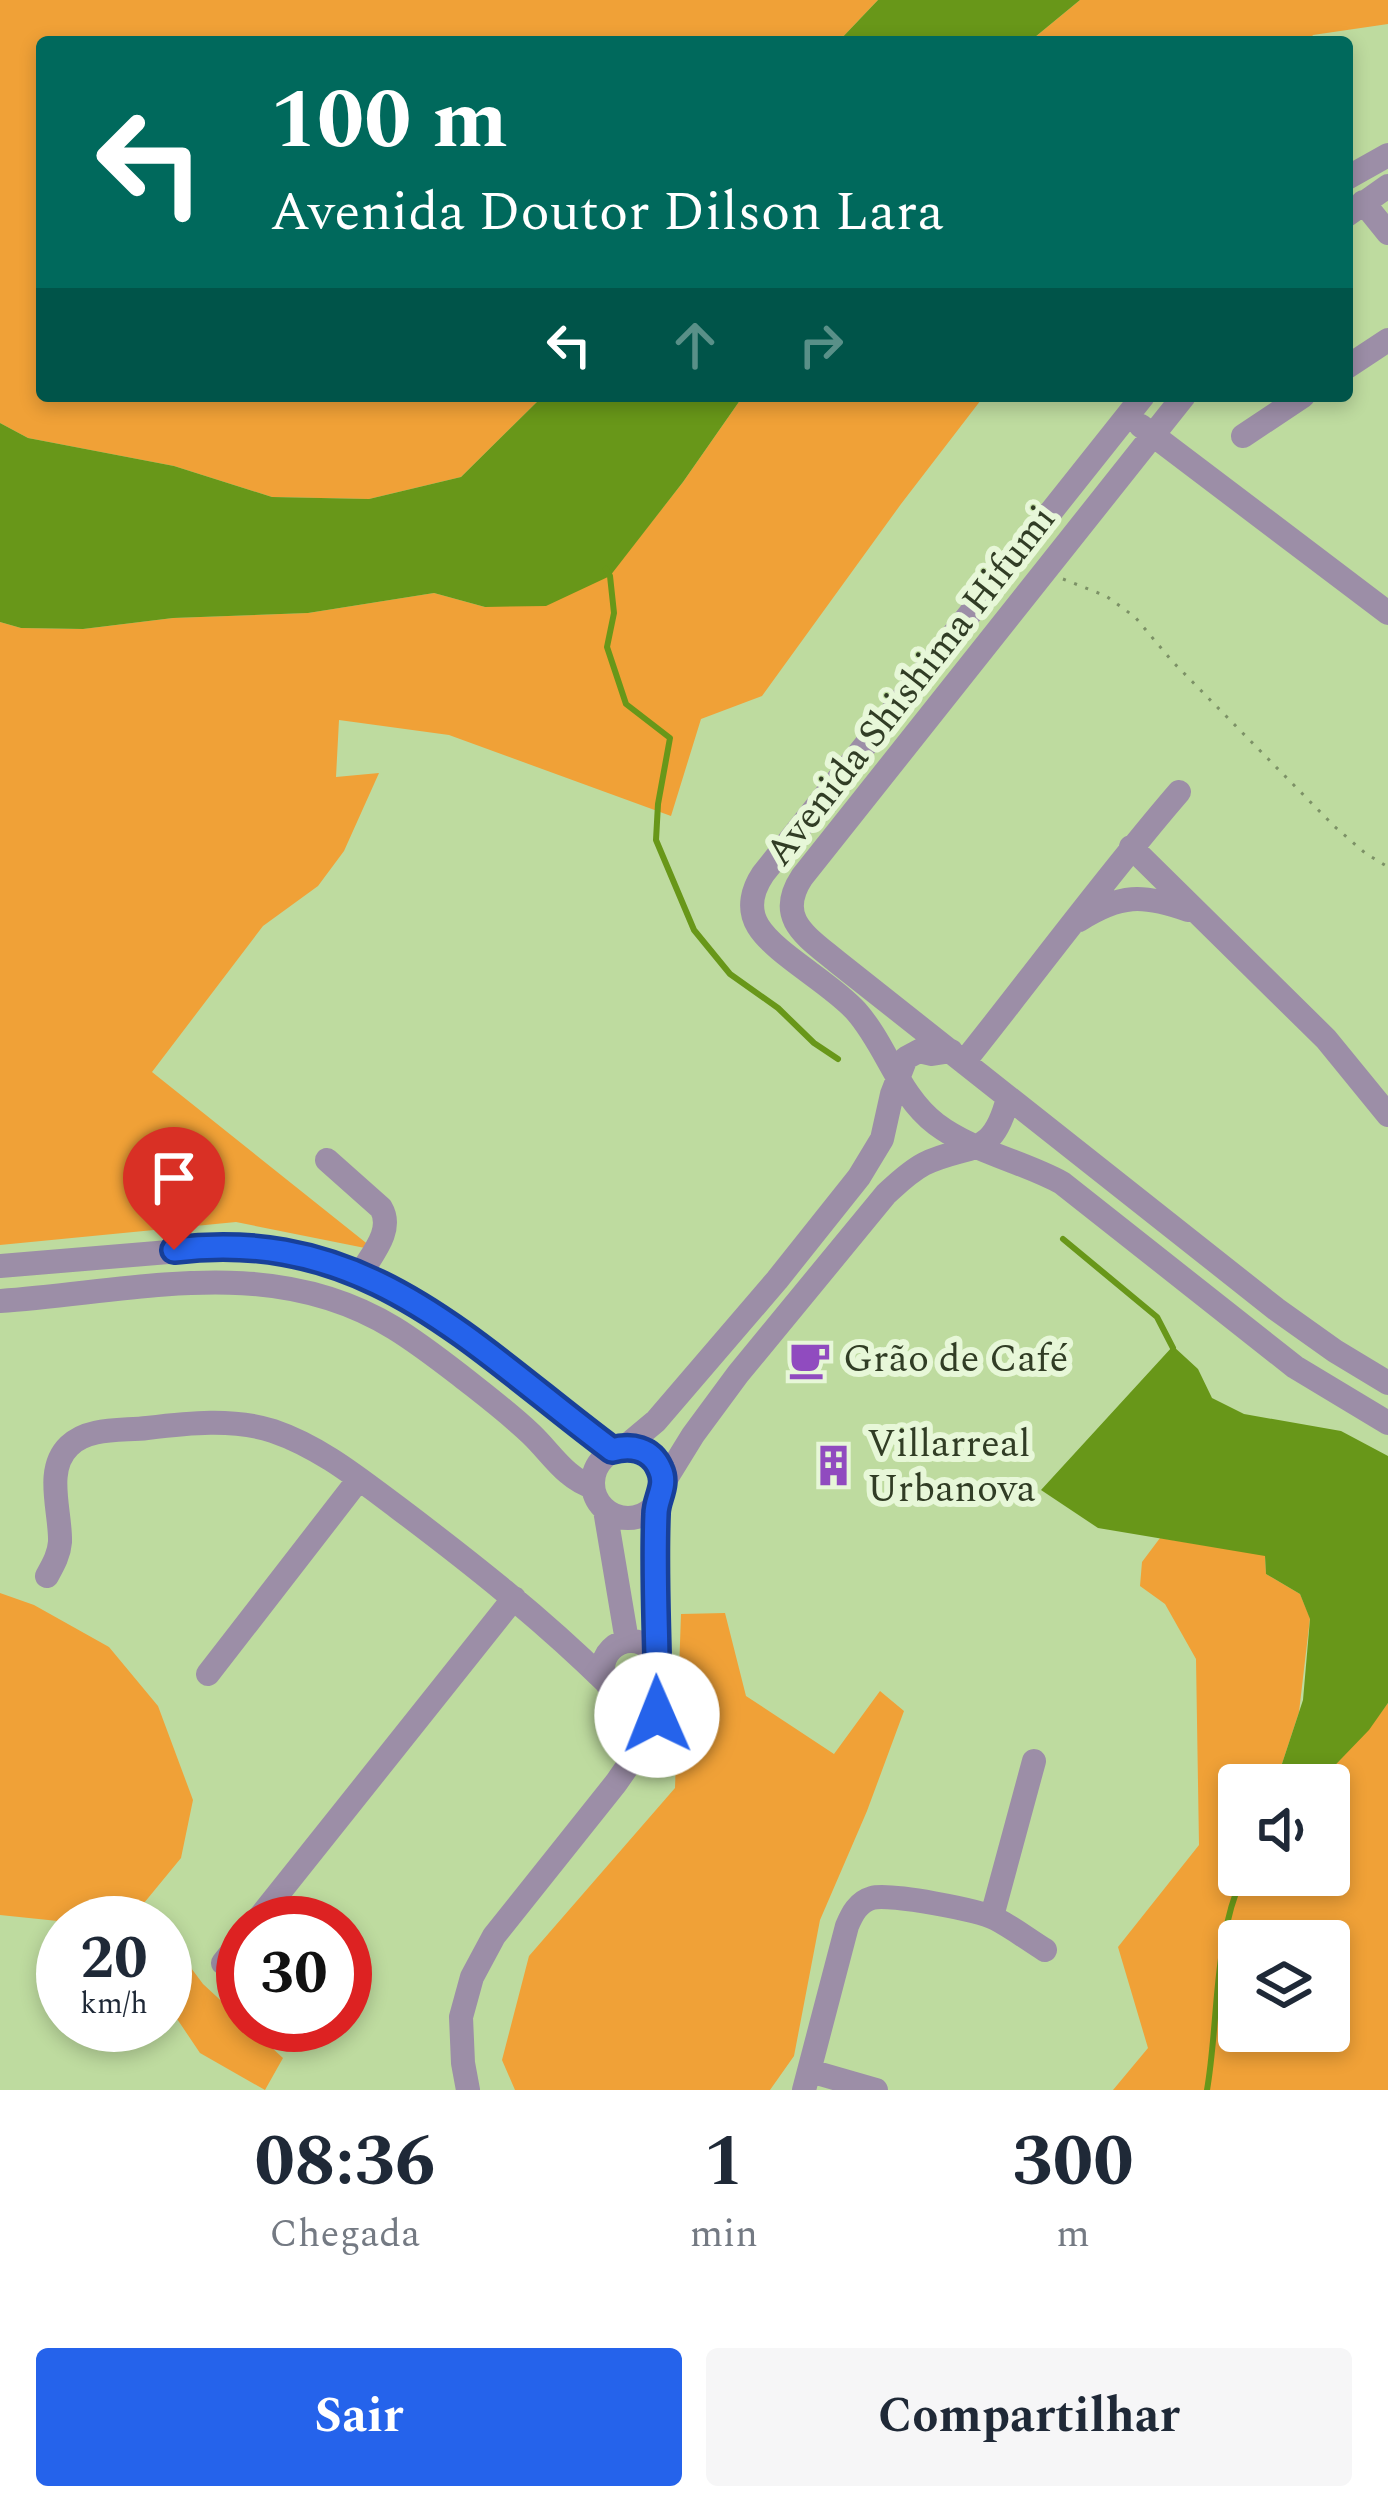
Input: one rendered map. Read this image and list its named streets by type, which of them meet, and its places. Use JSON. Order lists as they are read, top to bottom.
{
  "streets": {
    "street": ["Avenida Shishima Hifumi"]
  },
  "places": {
    "cafe": ["Grão de Café"],
    "building": ["Villarreal Urbanova"]
  },
  "page": {
    "turn": ["100 m", "Avenida Doutor Dilson Lara"],
    "speed": "20 km/h",
    "limit": "30",
    "eta": [
      "08:36",
      "Chegada",
      "1",
      "min",
      "300",
      "m"
    ],
    "buttons": ["Sair", "Compartilhar"]
  }
}
